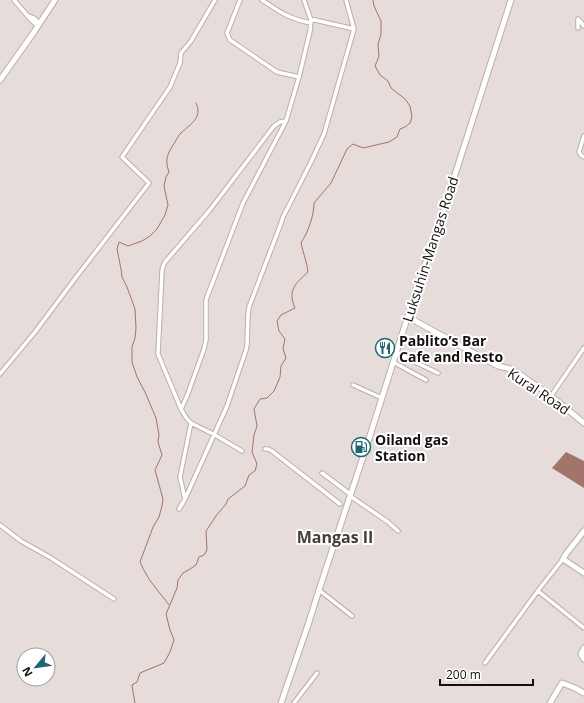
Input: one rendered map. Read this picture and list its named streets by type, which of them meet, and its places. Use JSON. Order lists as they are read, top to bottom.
{
  "streets": {
    "main road": ["Luksuhin-Mangas Road", "Kural Road"]
  },
  "crossings": [
    ["Luksuhin-Mangas Road", "Kural Road"]
  ],
  "districts": ["Mangas II"],
  "places": {
    "restaurant": ["Pablito’s Bar Cafe and Resto"],
    "fuel station": ["Oiland gas Station"]
  },
  "scale_bar": "200 m",
  "north": "bottom left"
}
